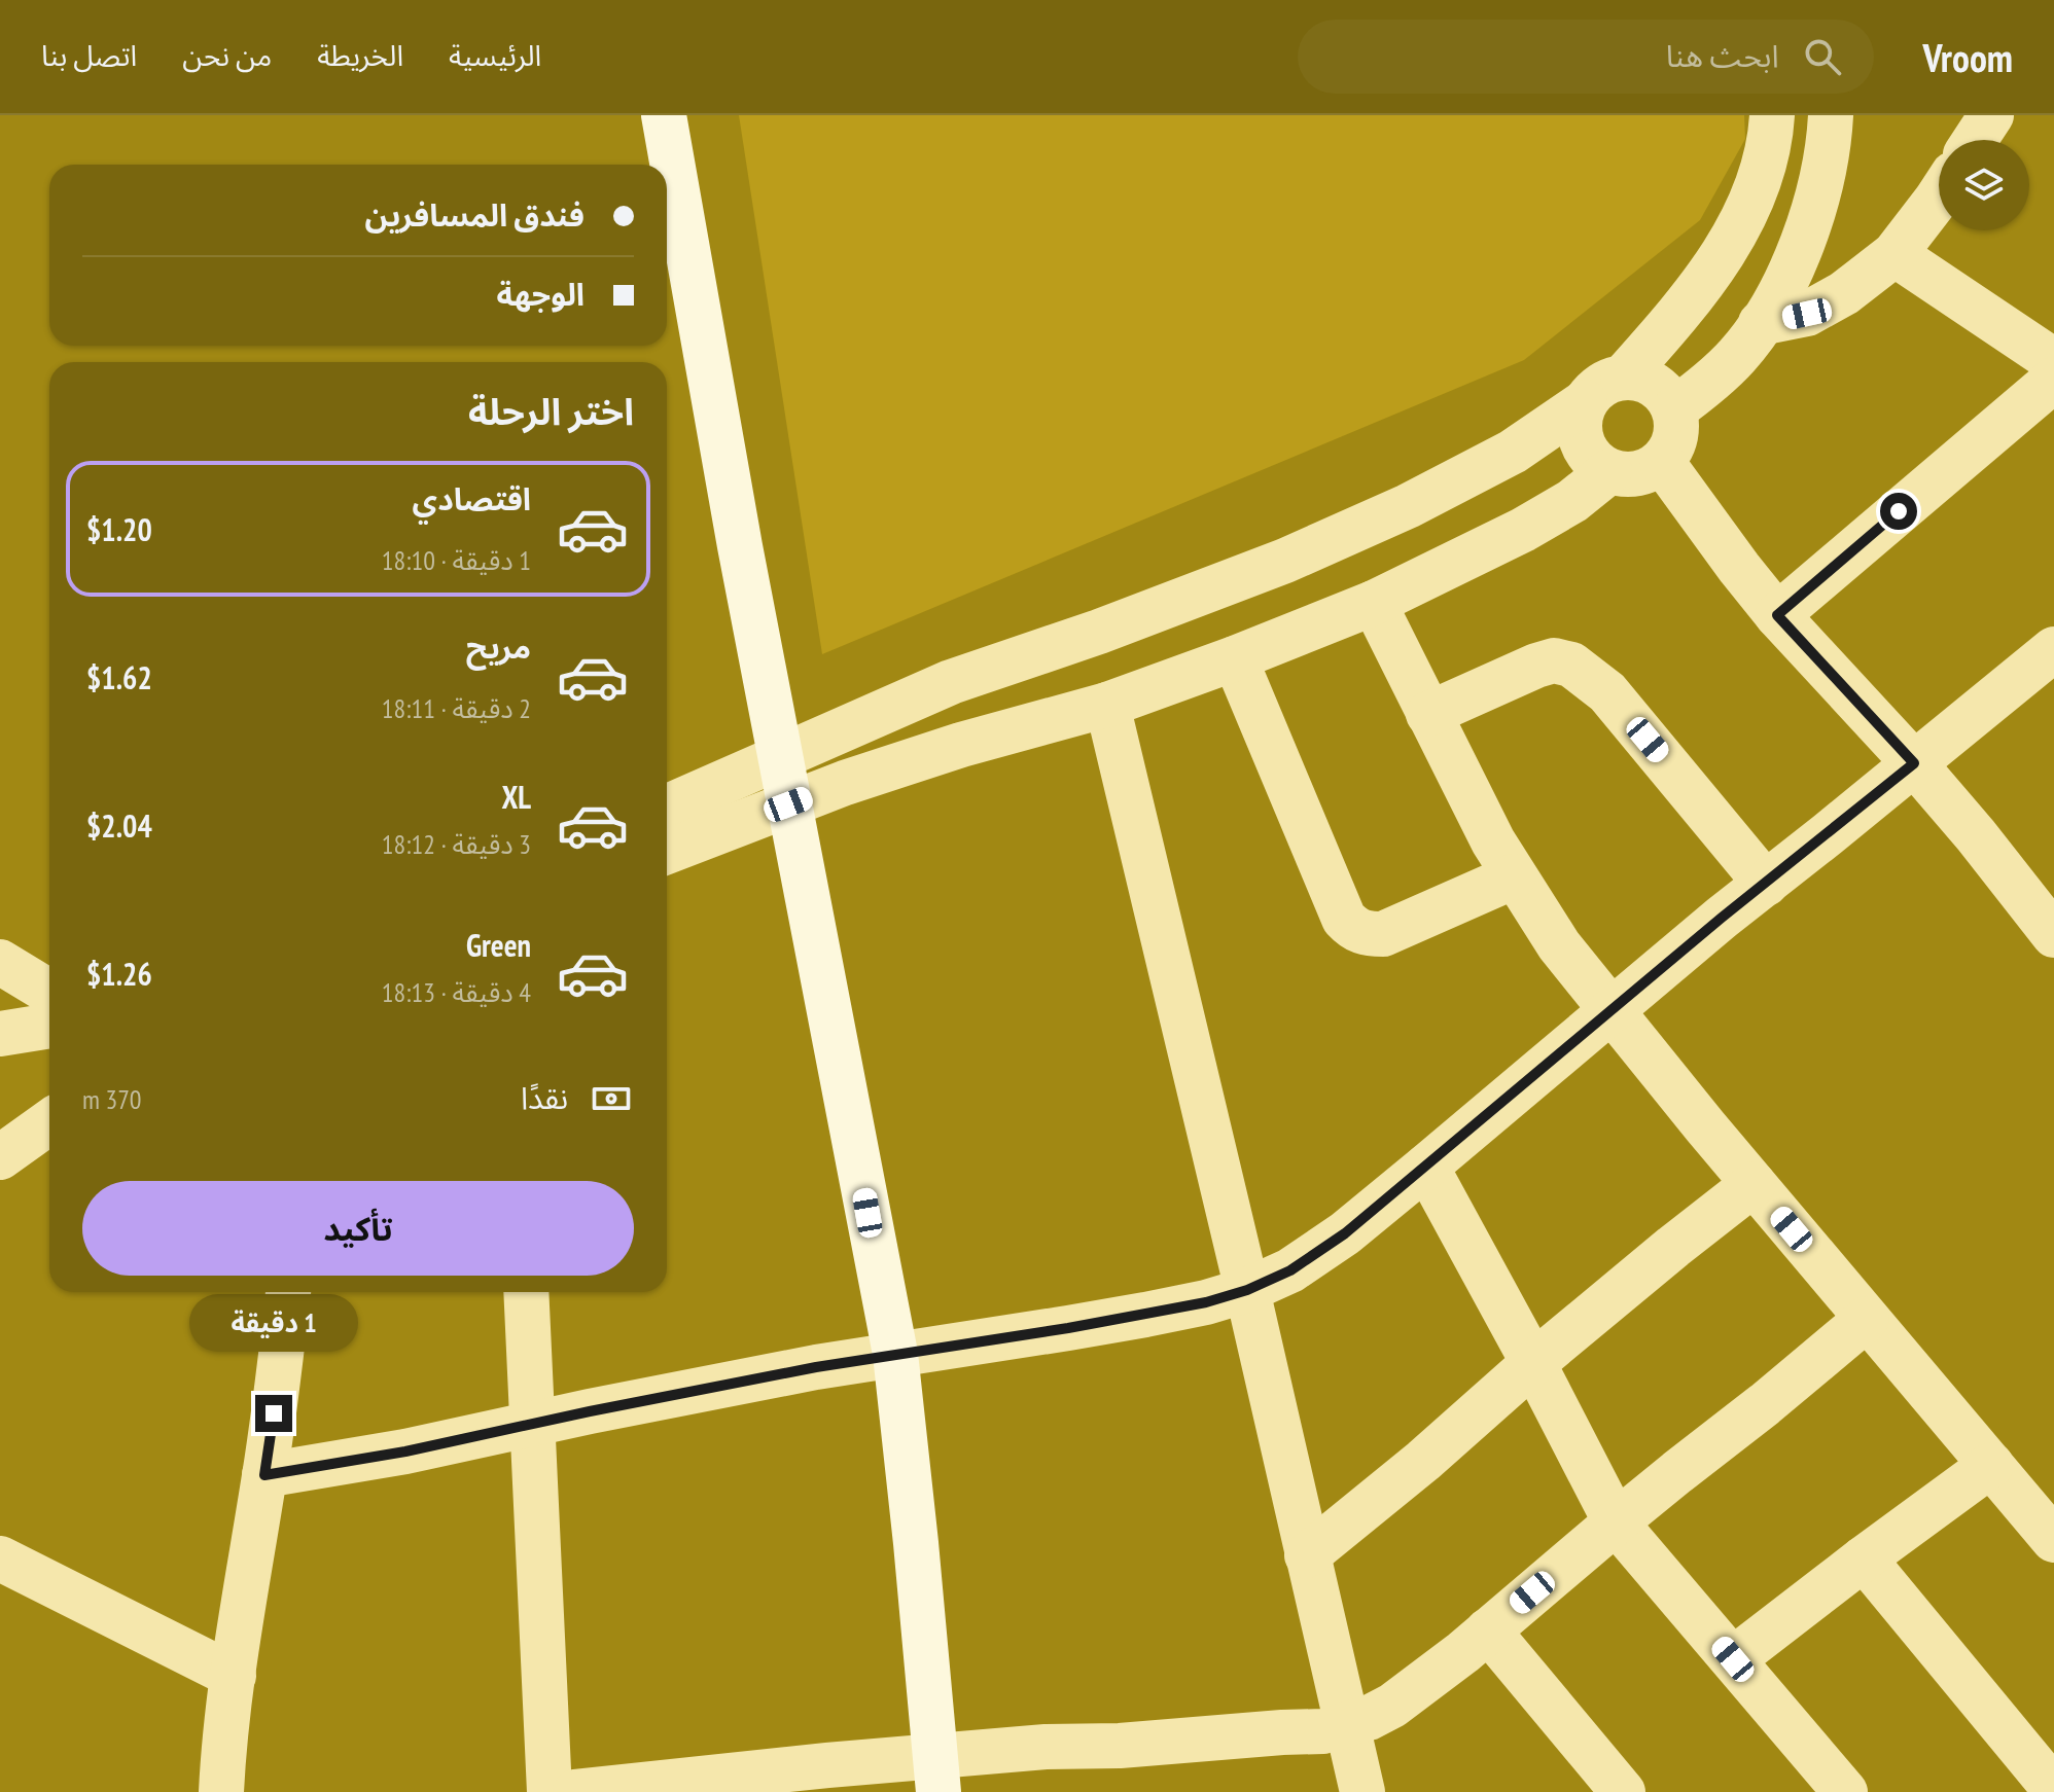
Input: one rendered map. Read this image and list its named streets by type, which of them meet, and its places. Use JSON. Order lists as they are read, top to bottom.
{
  "page": {
    "header": "Vroom",
    "search": "ابحث هنا",
    "nav": [
      "الرئيسية",
      "الخريطة",
      "من نحن",
      "اتصل بنا"
    ],
    "banner": ["فندق المسافرين", "الوجهة"],
    "heading": "اختر الرحلة",
    "list": [
      {
        "name": "اقتصادي",
        "note": "1 دقيقة · 18:10",
        "value": "$1.20"
      },
      {
        "name": "مريح",
        "note": "2 دقيقة · 18:11",
        "value": "$1.62"
      },
      {
        "name": "XL",
        "note": "3 دقيقة · 18:12",
        "value": "$2.04"
      },
      {
        "name": "Green",
        "note": "4 دقيقة · 18:13",
        "value": "$1.26"
      }
    ],
    "pay": ["نقدًا", "370 m"],
    "buttons": "تأكيد",
    "bubble": "1 دقيقة"
  }
}
